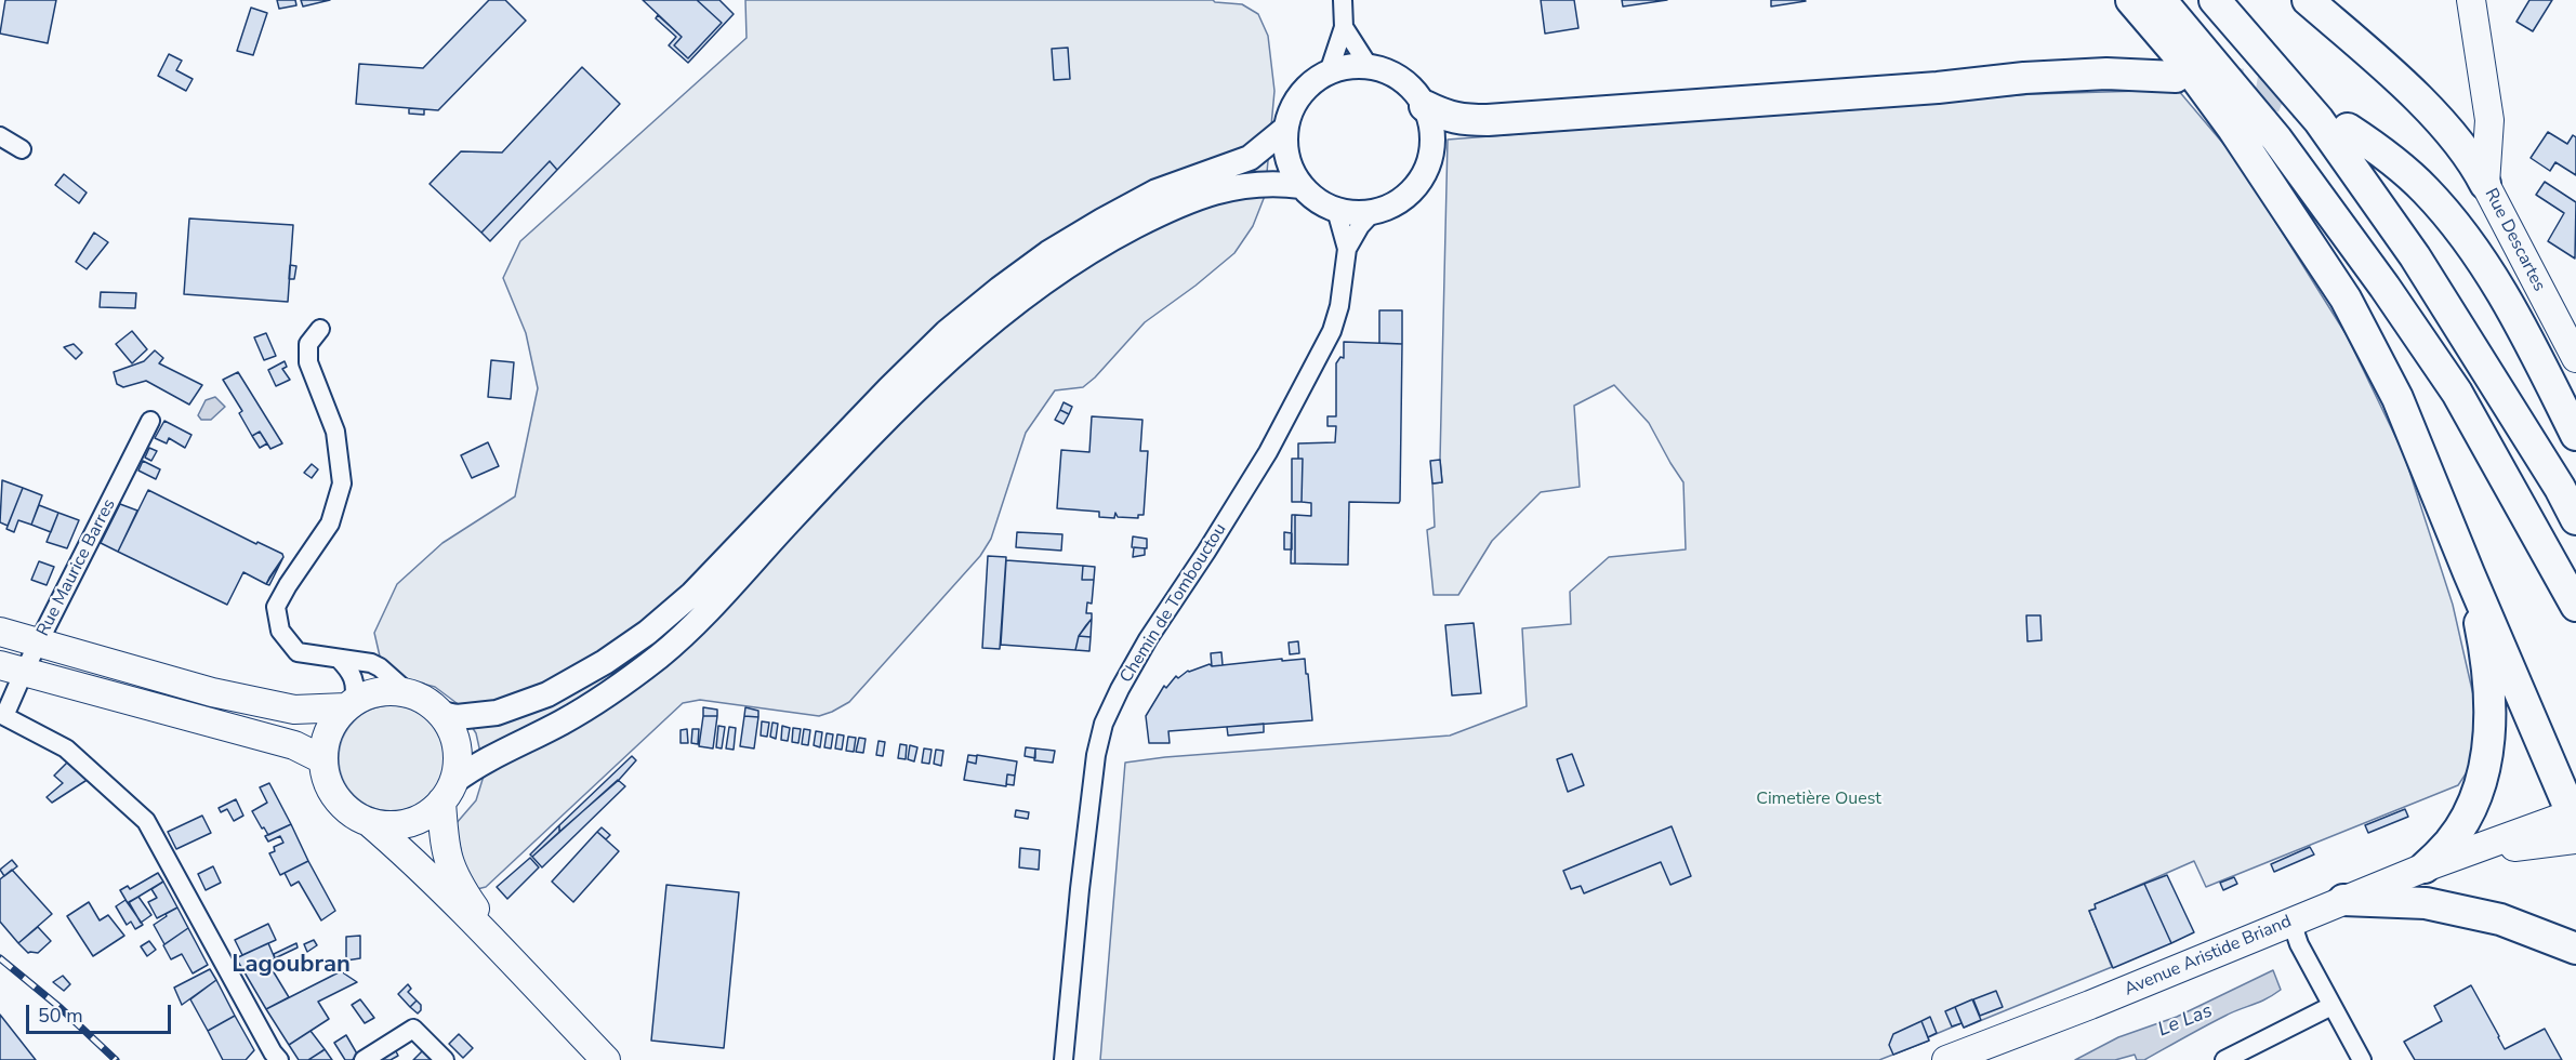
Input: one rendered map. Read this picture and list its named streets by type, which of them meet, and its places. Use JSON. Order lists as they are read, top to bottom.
{
  "streets": {
    "main road": ["Rue Descartes", "Avenue Aristide Briand"],
    "street": ["Rue Maurice Barres", "Chemin de Tombouctou"]
  },
  "districts": ["Lagoubran"],
  "water": ["Le Las"],
  "parks": ["Cimetière Ouest"],
  "scale_bar": "50 m"
}
